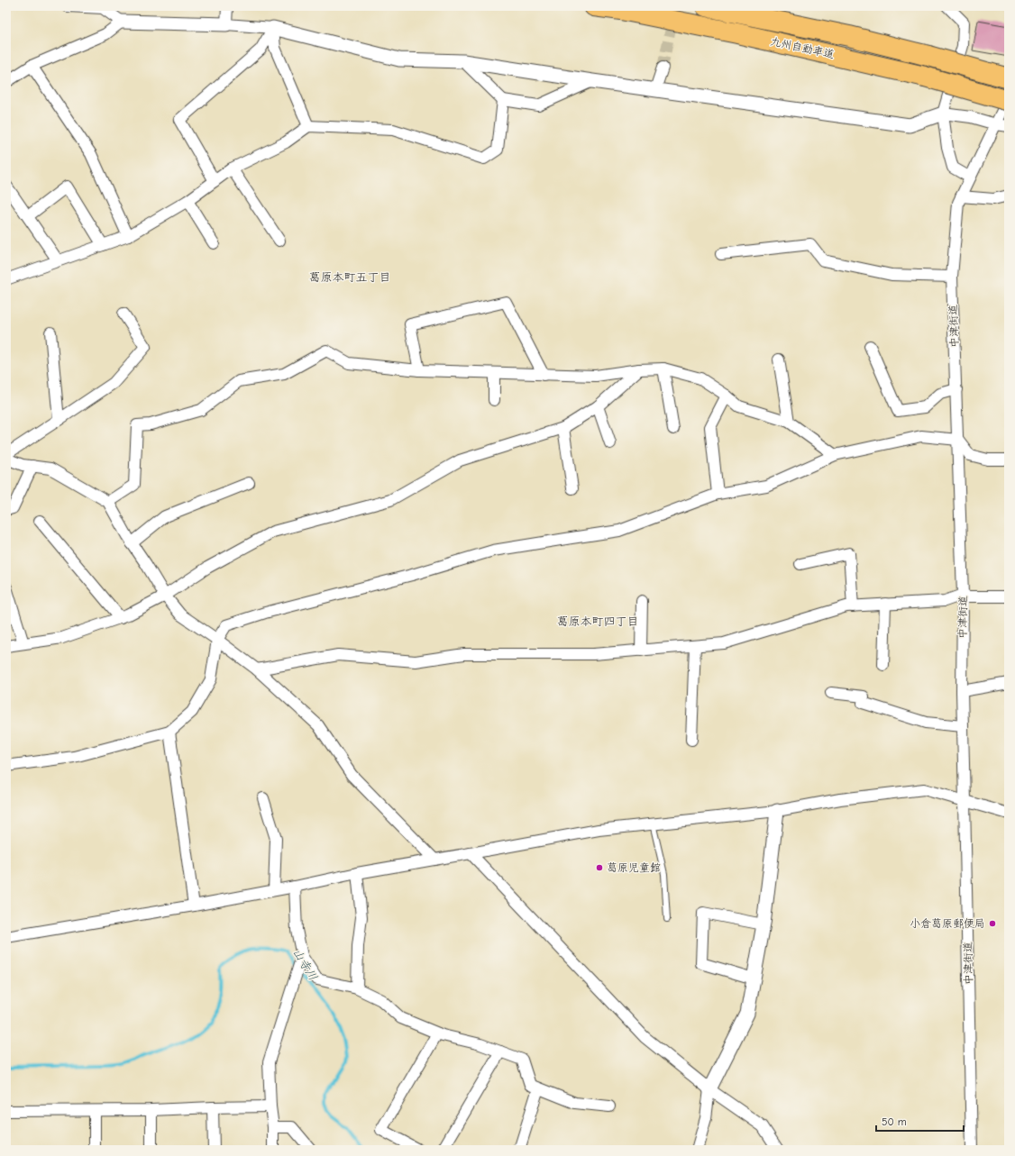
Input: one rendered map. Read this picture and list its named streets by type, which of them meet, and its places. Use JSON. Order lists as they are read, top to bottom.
{
  "streets": {
    "highway": ["九州自動車道"],
    "street": ["中津街道"]
  },
  "districts": ["葛原本町五丁目", "葛原本町四丁目"],
  "water": ["山寺川"],
  "places": ["葛原児童館", "小倉葛原郵便局"],
  "scale_bar": "50 m"
}
